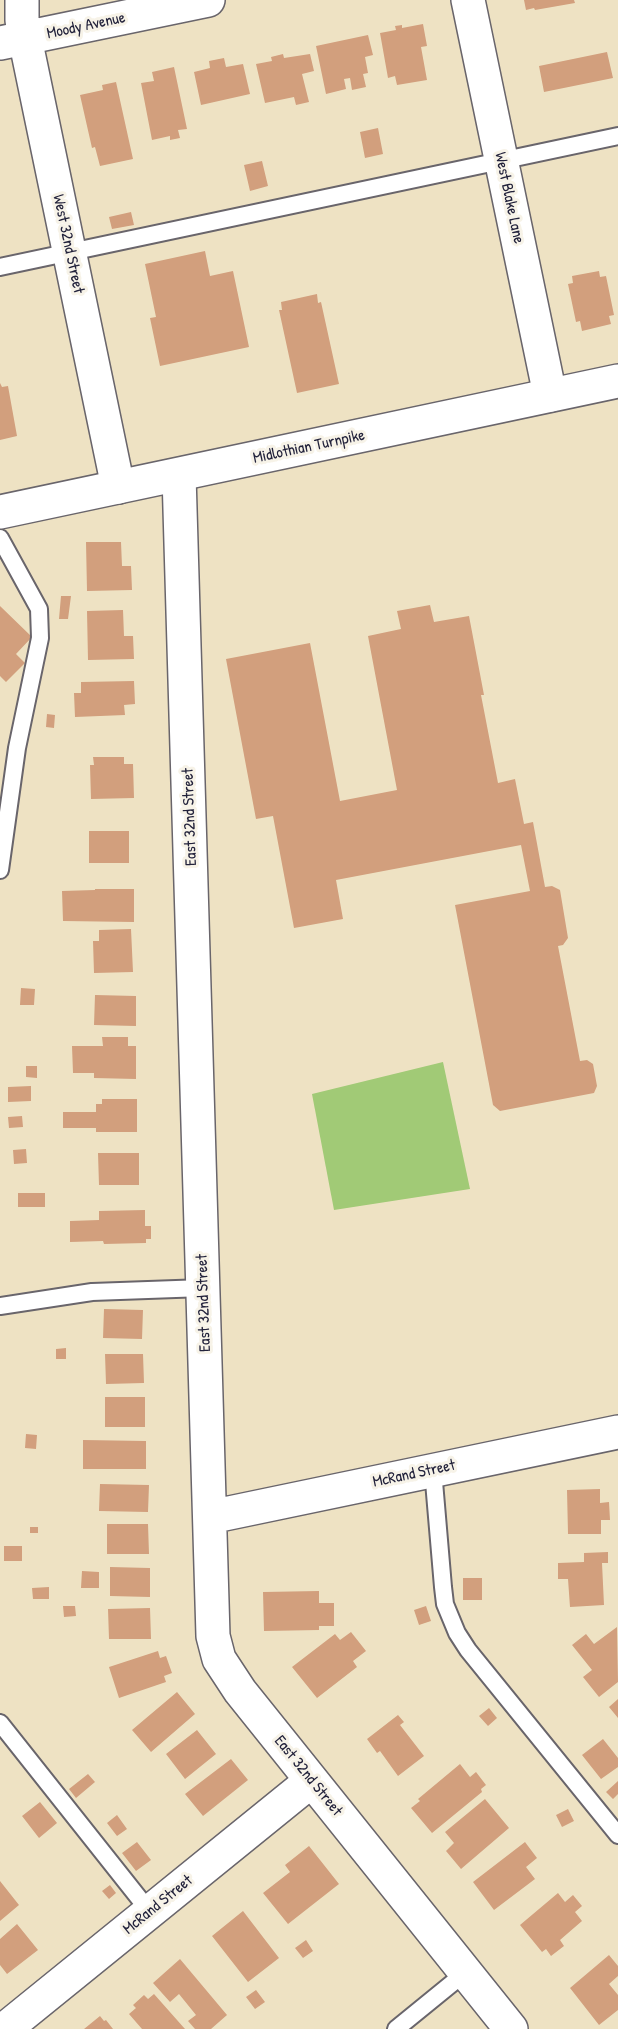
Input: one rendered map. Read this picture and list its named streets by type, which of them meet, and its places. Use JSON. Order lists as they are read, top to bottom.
{
  "streets": {
    "street": [
      "Moody Avenue",
      "West Blake Lane",
      "West 32nd Street",
      "Midlothian Turnpike",
      "East 32nd Street",
      "McRand Street"
    ]
  },
  "crossings": [
    ["Moody Avenue", "West 32nd Street"],
    ["West Blake Lane", "Midlothian Turnpike"],
    ["West 32nd Street", "Midlothian Turnpike"],
    ["Midlothian Turnpike", "East 32nd Street"],
    ["East 32nd Street", "McRand Street"]
  ]
}
